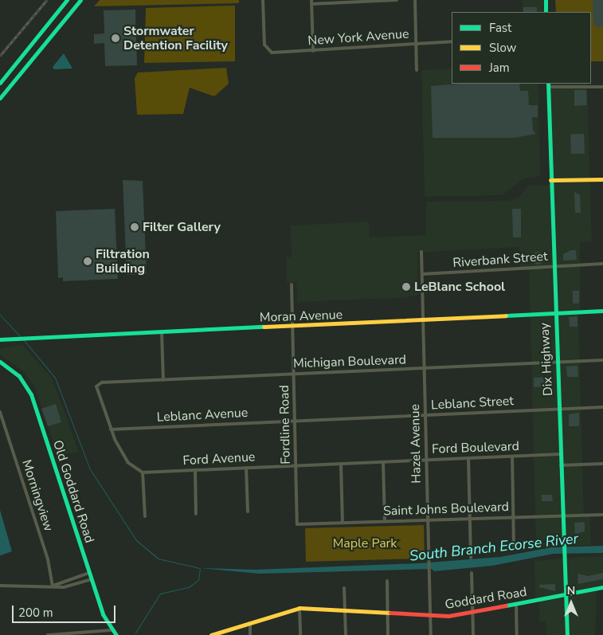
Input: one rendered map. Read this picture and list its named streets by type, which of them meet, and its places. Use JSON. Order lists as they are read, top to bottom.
{
  "streets": {
    "main road": [
      "Moran Avenue",
      "Dix Highway",
      "Old Goddard Road",
      "Goddard Road"
    ],
    "street": [
      "New York Avenue",
      "Riverbank Street",
      "Michigan Boulevard",
      "Leblanc Street",
      "Leblanc Avenue",
      "Fordline Road",
      "Hazel Avenue",
      "Ford Boulevard",
      "Ford Avenue",
      "Morningview",
      "Saint Johns Boulevard"
    ]
  },
  "crossings": [
    ["Riverbank Street", "Dix Highway"],
    ["Riverbank Street", "Hazel Avenue"],
    ["Moran Avenue", "Dix Highway"],
    ["Moran Avenue", "Fordline Road"],
    ["Moran Avenue", "Hazel Avenue"],
    ["Dix Highway", "Michigan Boulevard"],
    ["Dix Highway", "Leblanc Street"],
    ["Dix Highway", "Ford Boulevard"],
    ["Dix Highway", "Saint Johns Boulevard"],
    ["Dix Highway", "Goddard Road"],
    ["Michigan Boulevard", "Leblanc Avenue"],
    ["Michigan Boulevard", "Fordline Road"],
    ["Michigan Boulevard", "Hazel Avenue"],
    ["Leblanc Street", "Leblanc Avenue"],
    ["Leblanc Street", "Fordline Road"],
    ["Leblanc Street", "Hazel Avenue"],
    ["Leblanc Avenue", "Fordline Road"],
    ["Fordline Road", "Ford Boulevard"],
    ["Fordline Road", "Ford Avenue"],
    ["Fordline Road", "Saint Johns Boulevard"],
    ["Hazel Avenue", "Ford Boulevard"],
    ["Hazel Avenue", "Saint Johns Boulevard"],
    ["Hazel Avenue", "Goddard Road"],
    ["Ford Boulevard", "Ford Avenue"]
  ],
  "water": ["South Branch Ecorse River"],
  "parks": ["Maple Park"],
  "places": [
    "Stormwater Detention Facility",
    "Filter Gallery",
    "Filtration Building",
    "LeBlanc School"
  ],
  "legend": ["Fast", "Slow", "Jam"],
  "scale_bar": "200 m",
  "north": "top"
}
